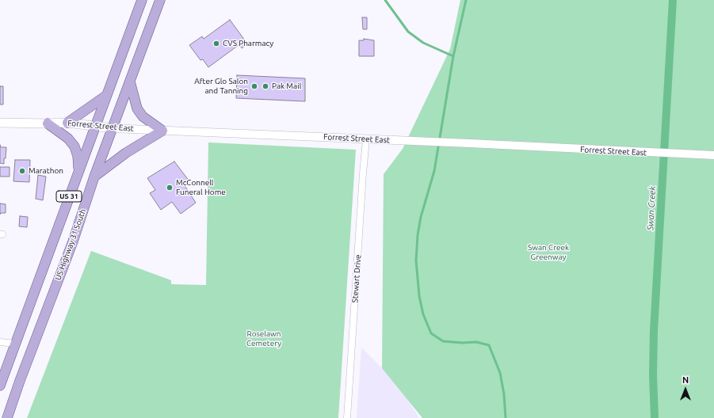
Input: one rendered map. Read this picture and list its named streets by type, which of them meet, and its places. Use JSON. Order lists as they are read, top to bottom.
{
  "streets": {
    "main road": ["Forrest Street East", "US 31", "US Highway 31 South"],
    "street": ["Stewart Drive"]
  },
  "crossings": [
    ["Forrest Street East", "US 31"],
    ["Forrest Street East", "US Highway 31 South"],
    ["Forrest Street East", "Stewart Drive"]
  ],
  "water": ["Swan Creek"],
  "parks": ["Swan Creek Greenway", "Roselawn Cemetery"],
  "places": [
    "CVS Pharmacy",
    "After Glo Salon and Tanning",
    "Pak Mail",
    "Marathon",
    "McConnell Funeral Home"
  ],
  "north": "top"
}
